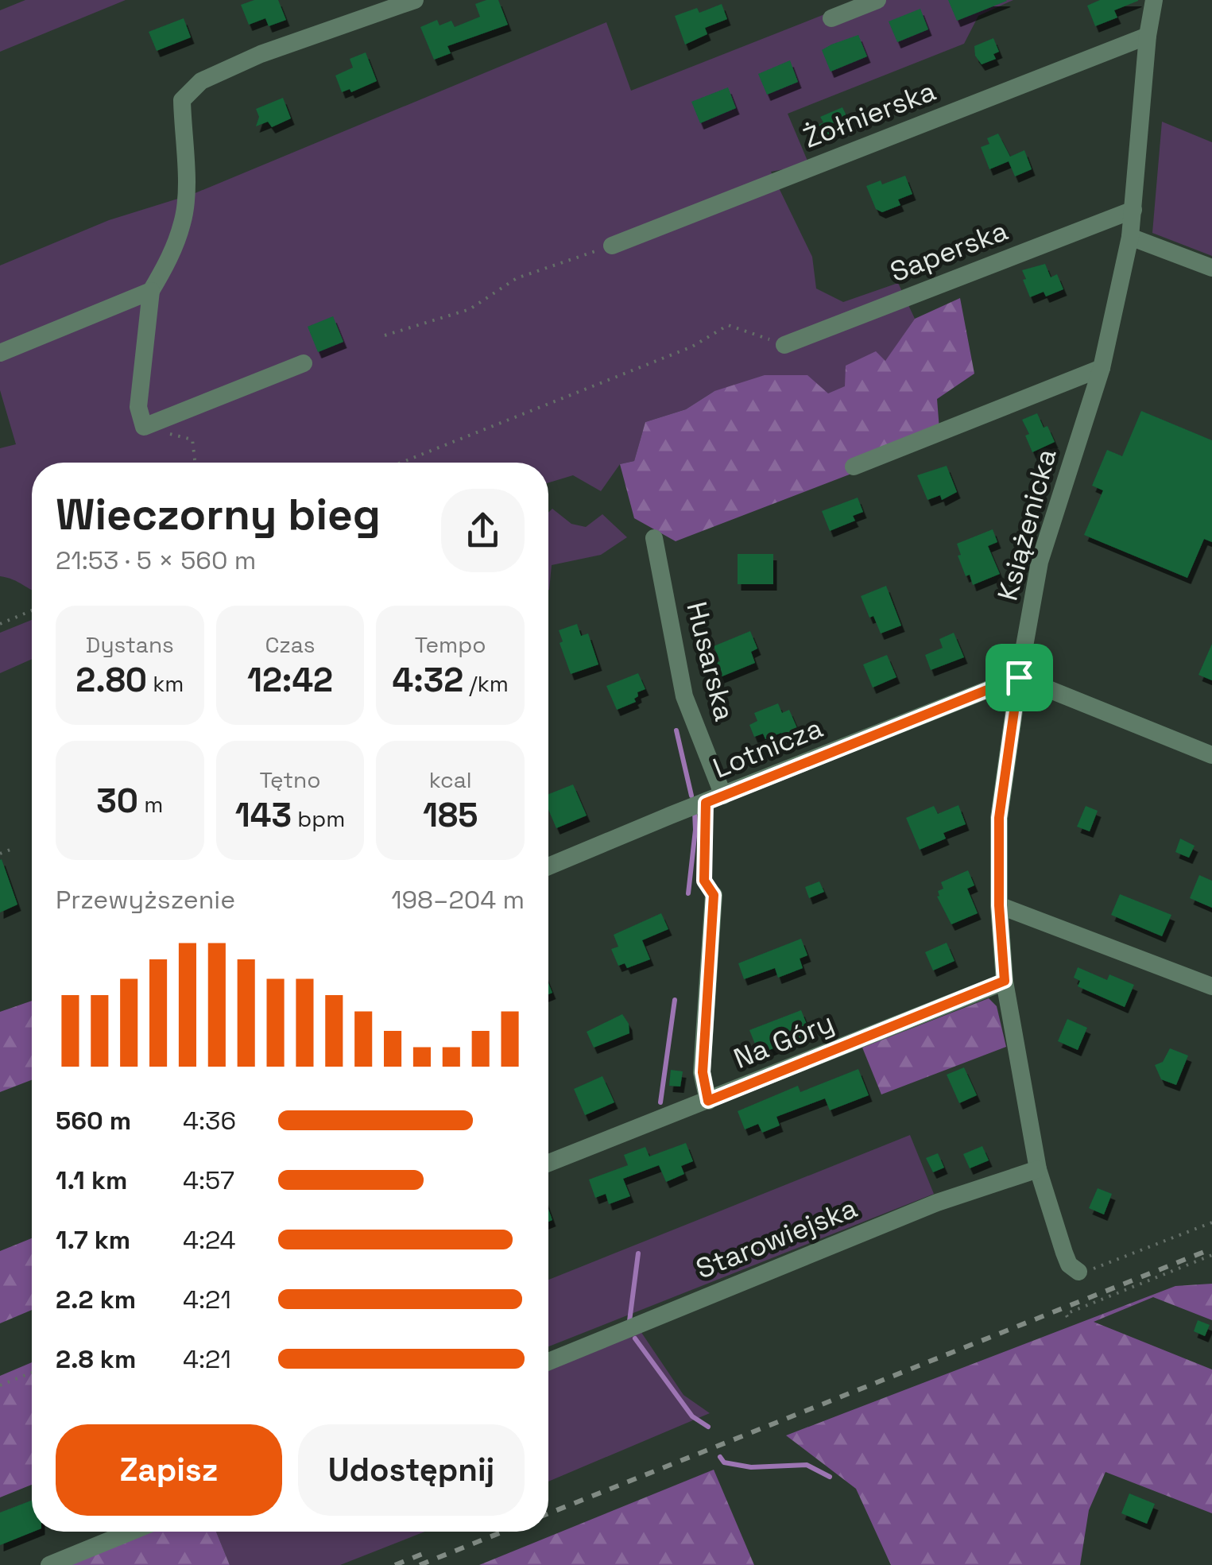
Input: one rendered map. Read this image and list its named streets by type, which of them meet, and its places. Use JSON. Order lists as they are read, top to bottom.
{
  "streets": {
    "street": [
      "Żołnierska",
      "Saperska",
      "Książenicka",
      "Husarska",
      "Lotnicza",
      "Na Góry",
      "Starowiejska"
    ]
  },
  "crossings": [
    ["Żołnierska", "Książenicka"],
    ["Saperska", "Książenicka"],
    ["Książenicka", "Lotnicza"],
    ["Książenicka", "Na Góry"],
    ["Książenicka", "Starowiejska"],
    ["Husarska", "Lotnicza"]
  ],
  "page": {
    "heading": ["Wieczorny bieg", "21:53 · 5 × 560 m"],
    "stats": [
      ["Dystans", "2.80 km"],
      ["Czas", "12:42"],
      ["Tempo", "4:32 /km"],
      ["30 m"],
      ["Tętno", "143 bpm"],
      ["kcal", "185"]
    ],
    "chart": ["Przewyższenie", "198–204 m"],
    "list": [
      {
        "name": "560 m",
        "note": "4:36"
      },
      {
        "name": "1.1 km",
        "note": "4:57"
      },
      {
        "name": "1.7 km",
        "note": "4:24"
      },
      {
        "name": "2.2 km",
        "note": "4:21"
      },
      {
        "name": "2.8 km",
        "note": "4:21"
      }
    ],
    "buttons": ["Zapisz", "Udostępnij"]
  }
}
